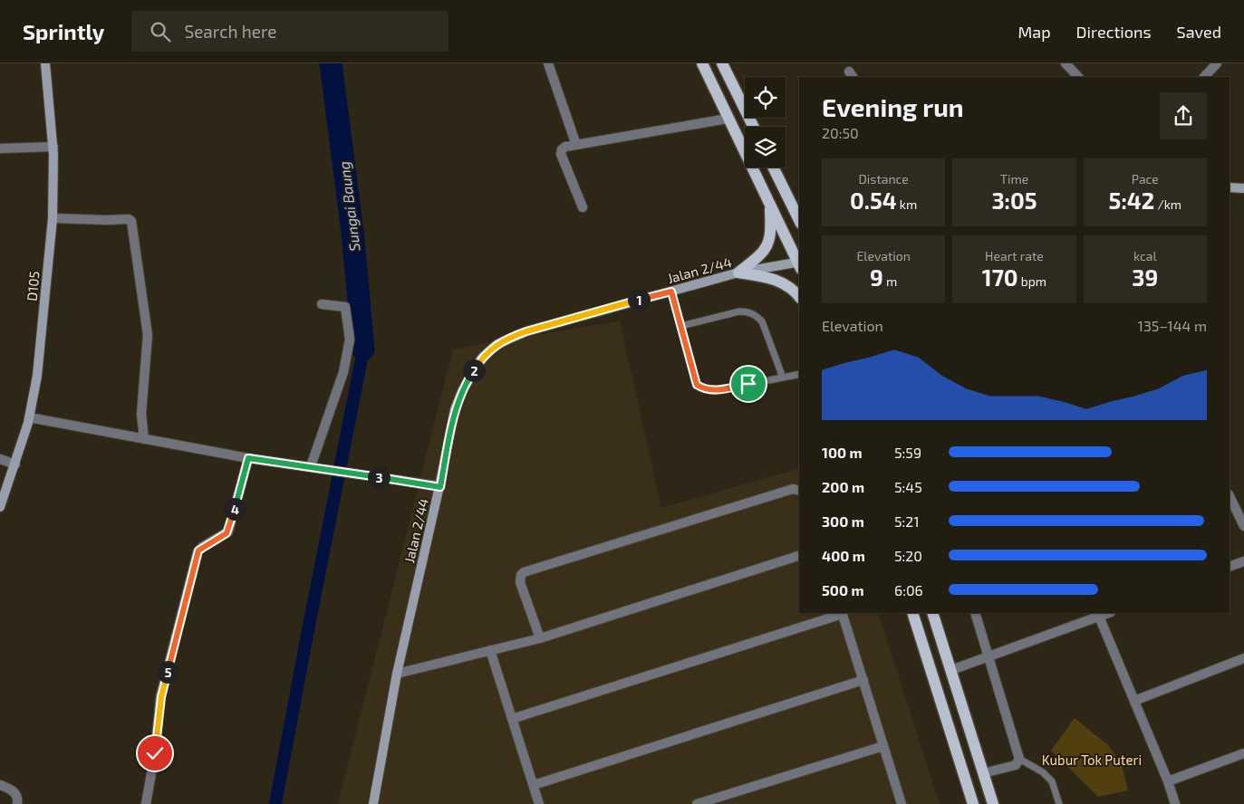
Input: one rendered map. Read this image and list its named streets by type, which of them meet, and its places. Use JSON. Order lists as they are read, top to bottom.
{
  "streets": {
    "street": ["Jalan 2/44", "D105"]
  },
  "water": ["Sungai Baung"],
  "parks": ["Kubur Tok Puteri"],
  "page": {
    "header": "Sprintly",
    "search": "Search here",
    "nav": ["Map", "Directions", "Saved"],
    "heading": ["Evening run", "20:50"],
    "stats": [
      ["Distance", "0.54 km"],
      ["Time", "3:05"],
      ["Pace", "5:42 /km"],
      ["Elevation", "9 m"],
      ["Heart rate", "170 bpm"],
      ["kcal", "39"]
    ],
    "pins": [
      "1",
      "2",
      "3",
      "4",
      "5"
    ],
    "chart": ["Elevation", "135–144 m"],
    "list": [
      {
        "name": "100 m",
        "note": "5:59"
      },
      {
        "name": "200 m",
        "note": "5:45"
      },
      {
        "name": "300 m",
        "note": "5:21"
      },
      {
        "name": "400 m",
        "note": "5:20"
      },
      {
        "name": "500 m",
        "note": "6:06"
      }
    ]
  }
}
